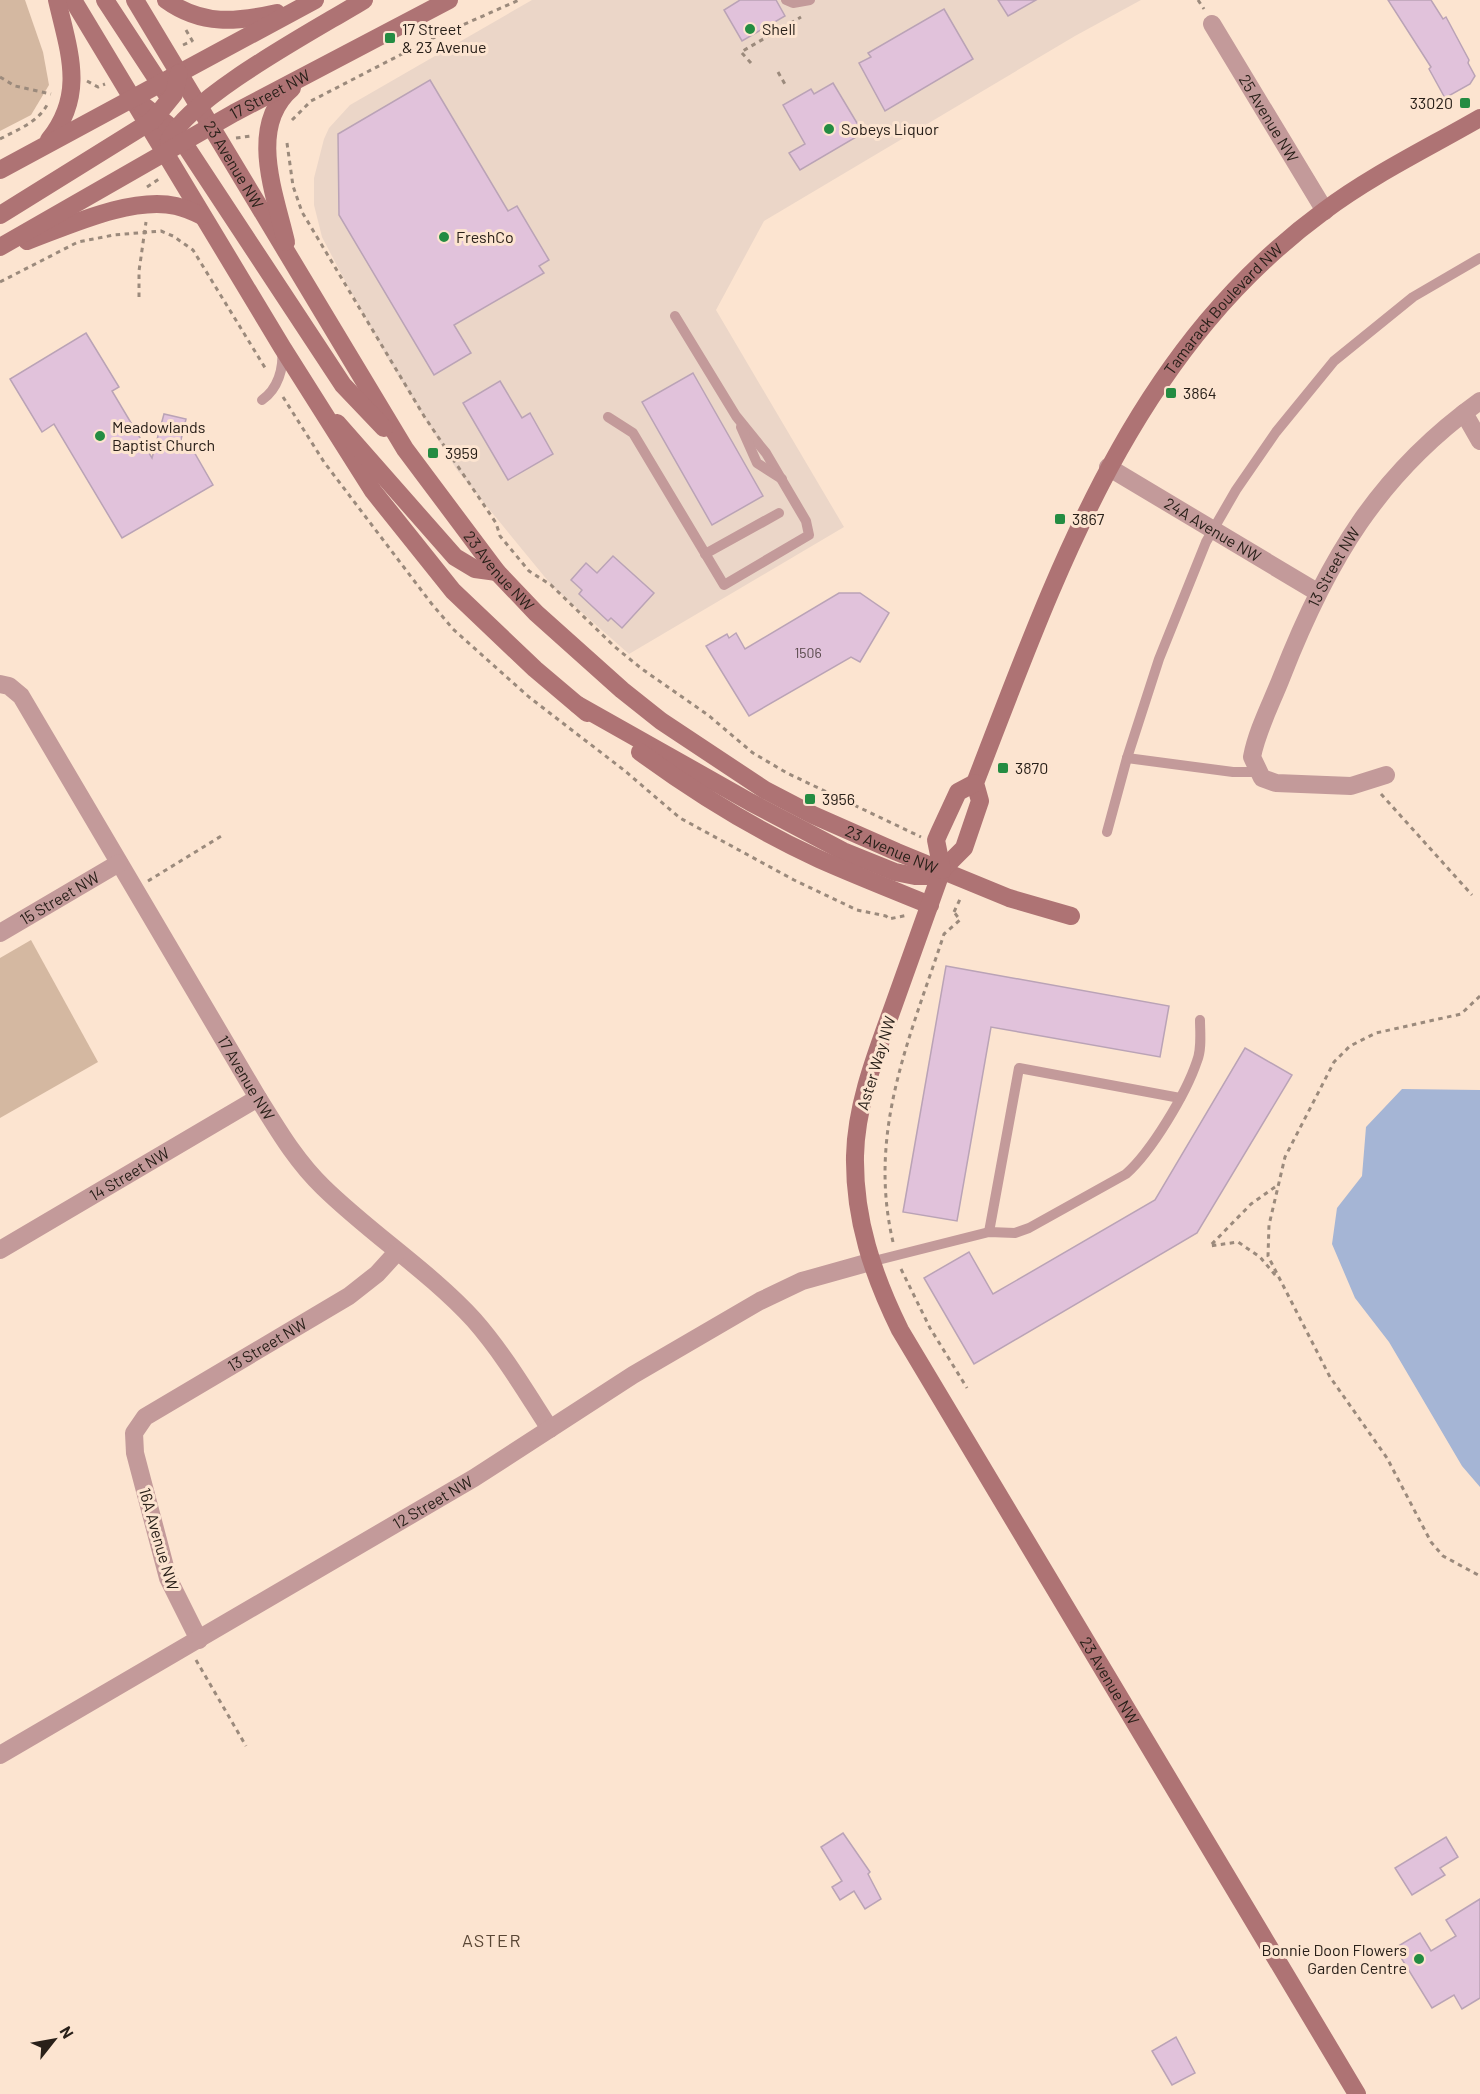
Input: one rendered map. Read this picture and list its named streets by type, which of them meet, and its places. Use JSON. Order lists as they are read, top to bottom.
{
  "streets": {
    "main road": [
      "17 Street NW",
      "23 Avenue NW",
      "Tamarack Boulevard NW",
      "Aster Way NW"
    ],
    "street": [
      "25 Avenue NW",
      "24A Avenue NW",
      "13 Street NW",
      "15 Street NW",
      "17 Avenue NW",
      "14 Street NW",
      "12 Street NW",
      "16A Avenue NW"
    ]
  },
  "crossings": [
    ["17 Street NW", "23 Avenue NW"],
    ["25 Avenue NW", "Tamarack Boulevard NW"],
    ["23 Avenue NW", "Tamarack Boulevard NW"],
    ["23 Avenue NW", "Aster Way NW"],
    ["23 Avenue NW", "12 Street NW"],
    ["Tamarack Boulevard NW", "24A Avenue NW"],
    ["Tamarack Boulevard NW", "Aster Way NW"],
    ["24A Avenue NW", "13 Street NW"],
    ["13 Street NW", "17 Avenue NW"],
    ["13 Street NW", "16A Avenue NW"],
    ["15 Street NW", "17 Avenue NW"],
    ["Aster Way NW", "12 Street NW"],
    ["17 Avenue NW", "14 Street NW"],
    ["17 Avenue NW", "12 Street NW"],
    ["12 Street NW", "16A Avenue NW"]
  ],
  "districts": ["ASTER"],
  "places": {
    "other": [
      "Shell",
      "Sobeys Liquor",
      "FreshCo",
      "Meadowlands Baptist Church",
      "Bonnie Doon Flowers Garden Centre"
    ],
    "transit": [
      "17 Street & 23 Avenue",
      "33020",
      "3864",
      "3959",
      "3867",
      "3870",
      "3956"
    ]
  },
  "house_numbers": ["1506"],
  "north": "top right"
}
